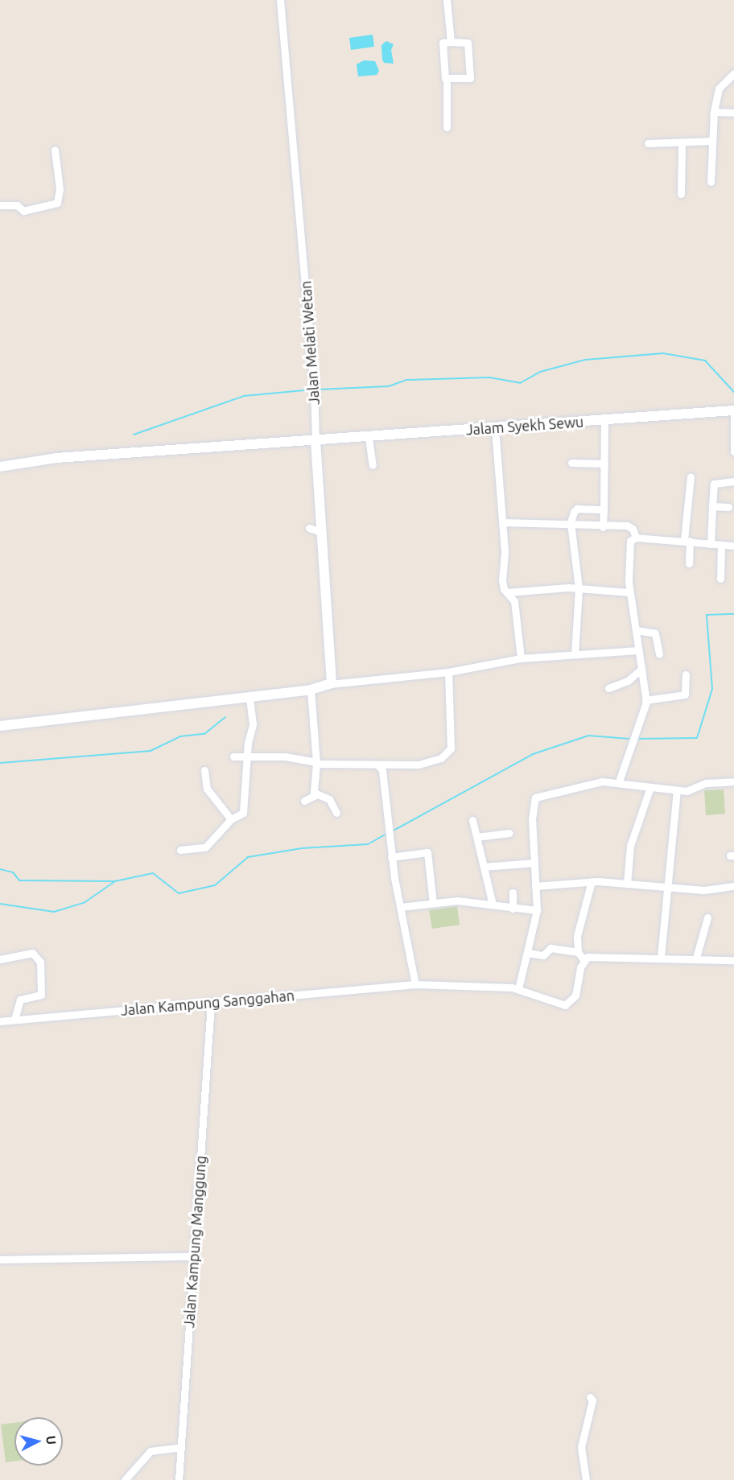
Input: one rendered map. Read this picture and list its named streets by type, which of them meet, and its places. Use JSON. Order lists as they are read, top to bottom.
{
  "streets": {
    "street": [
      "Jalan Melati Wetan",
      "Jalam Syekh Sewu",
      "Jalan Kampung Sanggahan",
      "Jalan Kampung Manggung"
    ]
  },
  "crossings": [
    ["Jalan Melati Wetan", "Jalam Syekh Sewu"],
    ["Jalan Kampung Sanggahan", "Jalan Kampung Manggung"]
  ],
  "north": "right"
}
